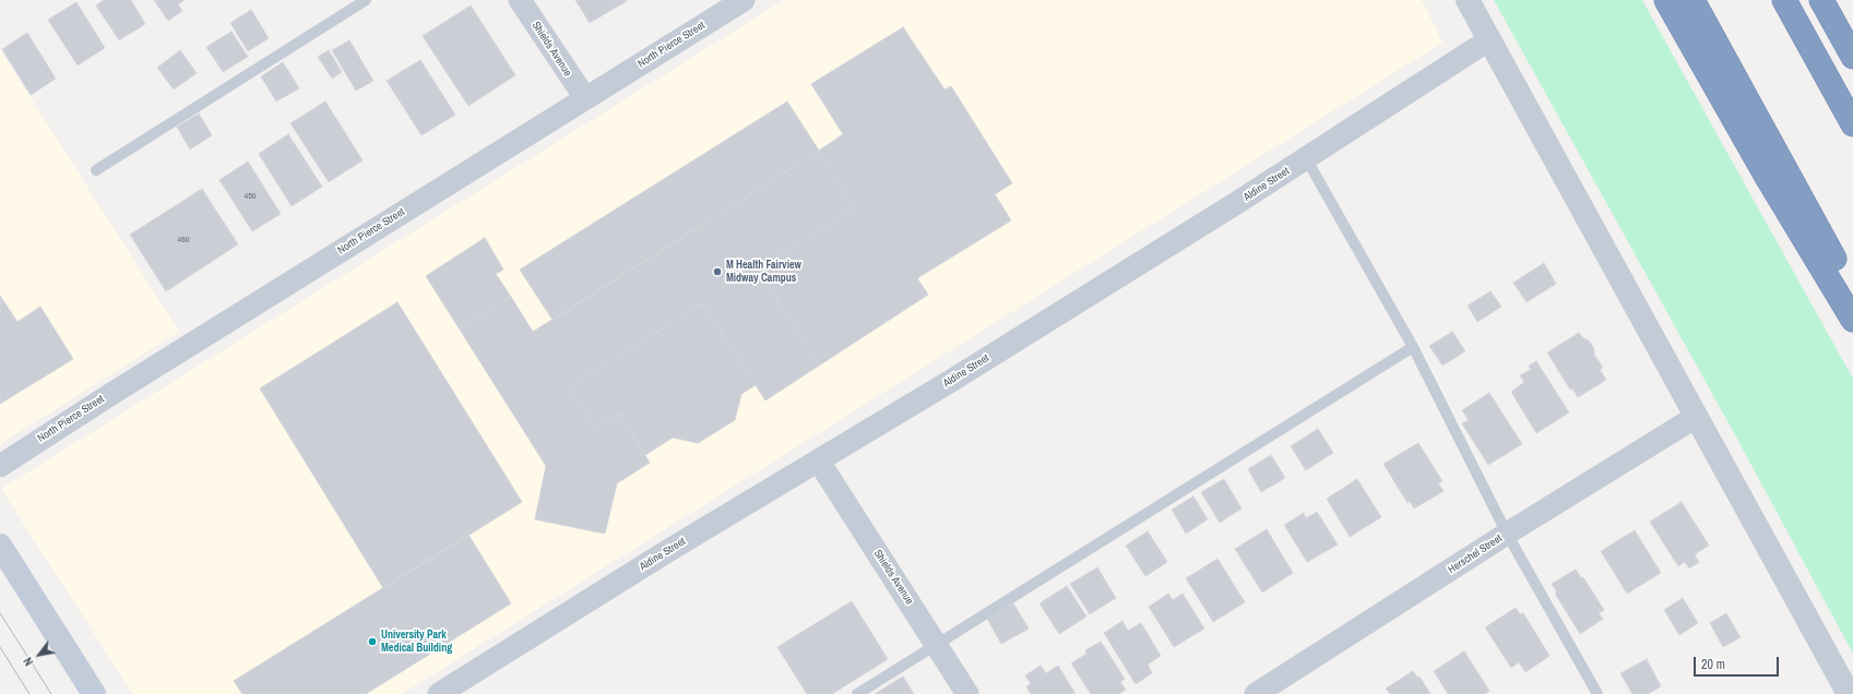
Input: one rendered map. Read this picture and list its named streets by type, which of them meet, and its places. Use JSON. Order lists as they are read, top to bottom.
{
  "streets": {
    "street": [
      "North Pierce Street",
      "Shields Avenue",
      "Aldine Street",
      "Herschel Street"
    ]
  },
  "crossings": [
    ["North Pierce Street", "Shields Avenue"],
    ["Shields Avenue", "Aldine Street"]
  ],
  "places": ["M Health Fairview Midway Campus", "University Park Medical Building"],
  "house_numbers": ["450", "460"],
  "scale_bar": "20 m",
  "north": "bottom left"
}
